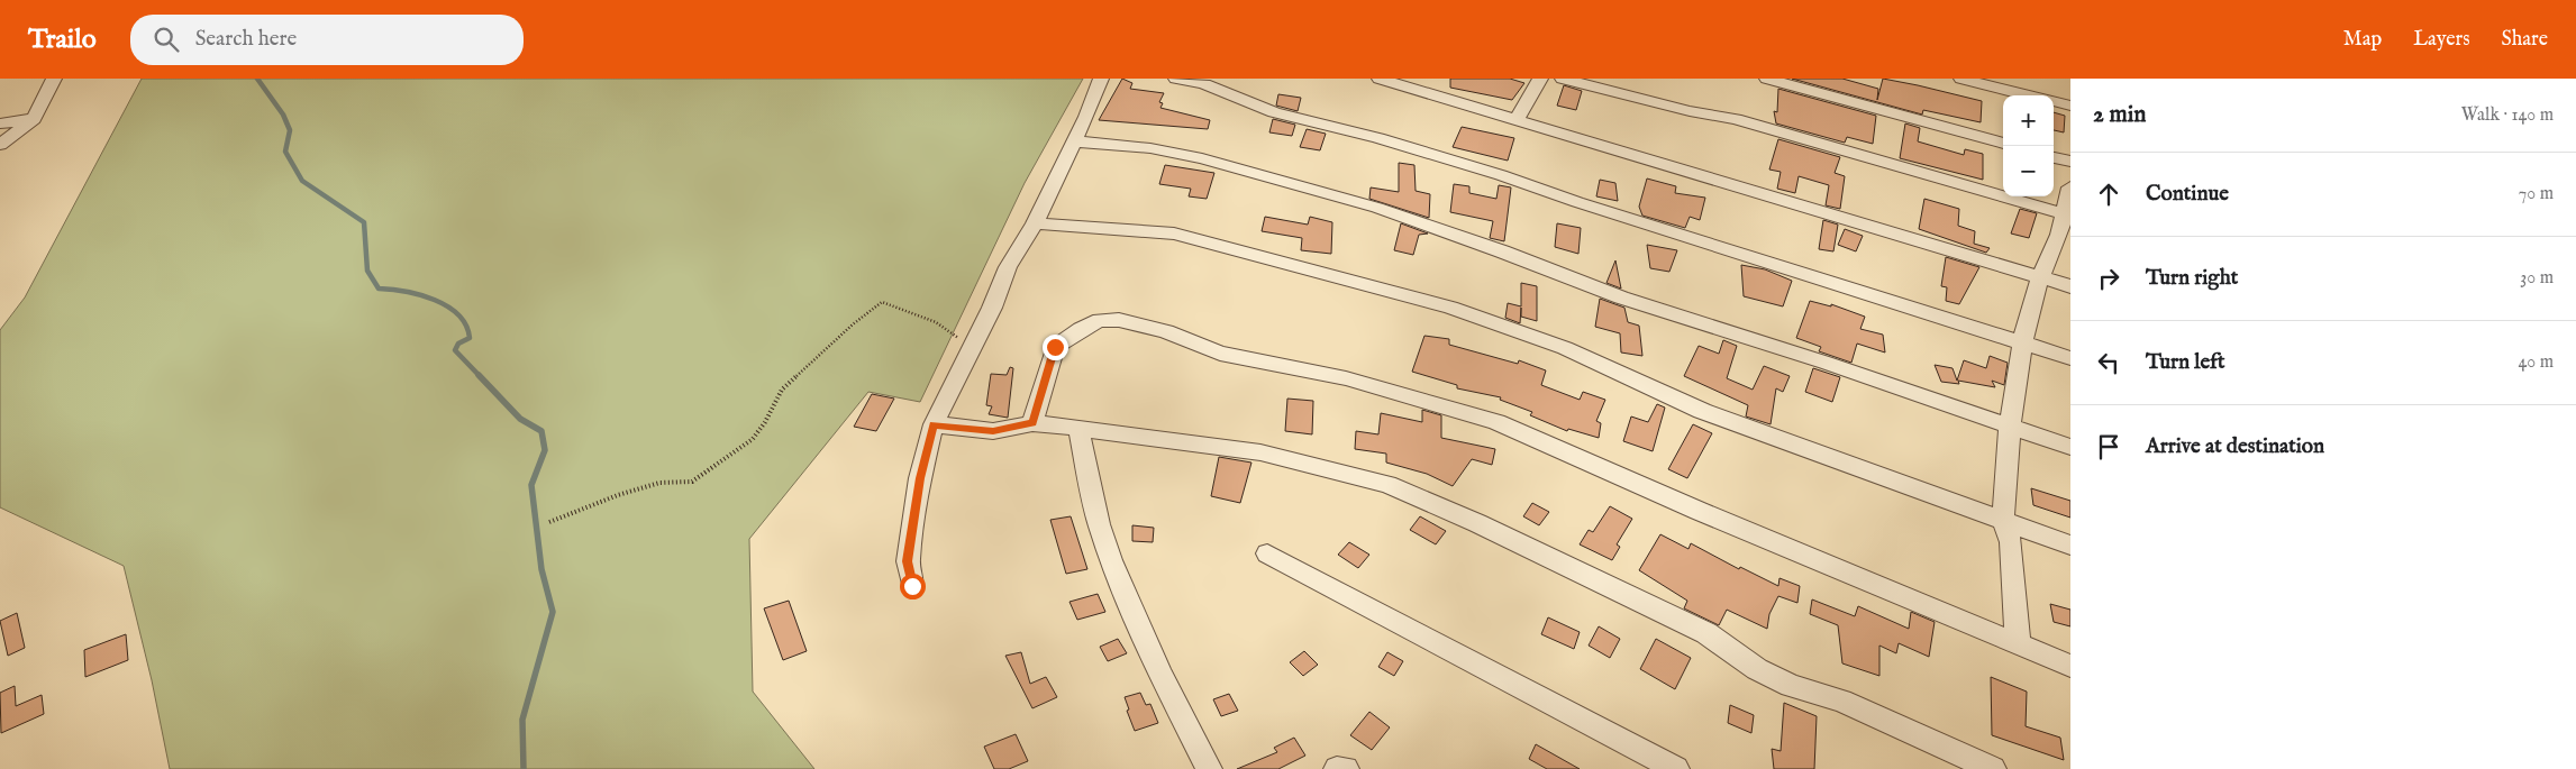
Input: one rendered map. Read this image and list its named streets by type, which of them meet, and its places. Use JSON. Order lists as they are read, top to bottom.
{
  "page": {
    "header": "Trailo",
    "search": "Search here",
    "nav": ["Map", "Layers", "Share"],
    "heading": ["2 min", "Walk · 140 m"],
    "map_buttons": ["+", "−"],
    "list": [
      ["Continue", "70 m"],
      ["Turn right", "30 m"],
      ["Turn left", "40 m"],
      "Arrive at destination"
    ]
  }
}
